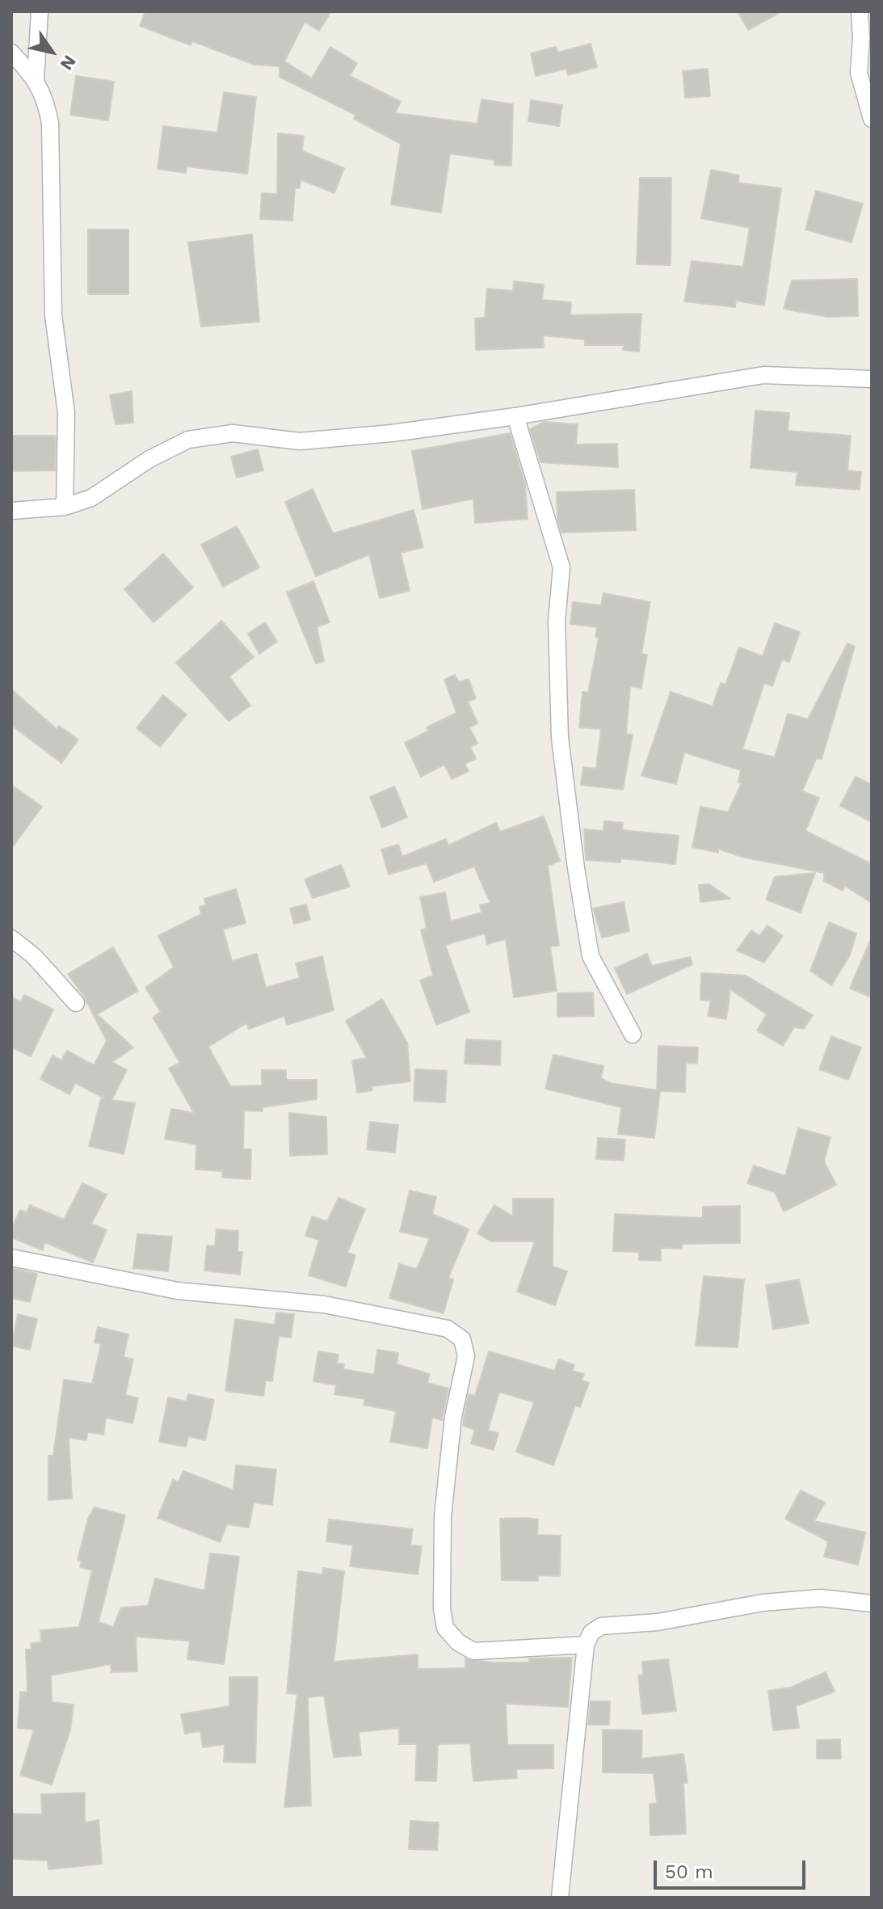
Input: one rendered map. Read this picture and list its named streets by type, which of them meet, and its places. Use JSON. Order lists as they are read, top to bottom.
{
  "scale_bar": "50 m",
  "north": "bottom right"
}
